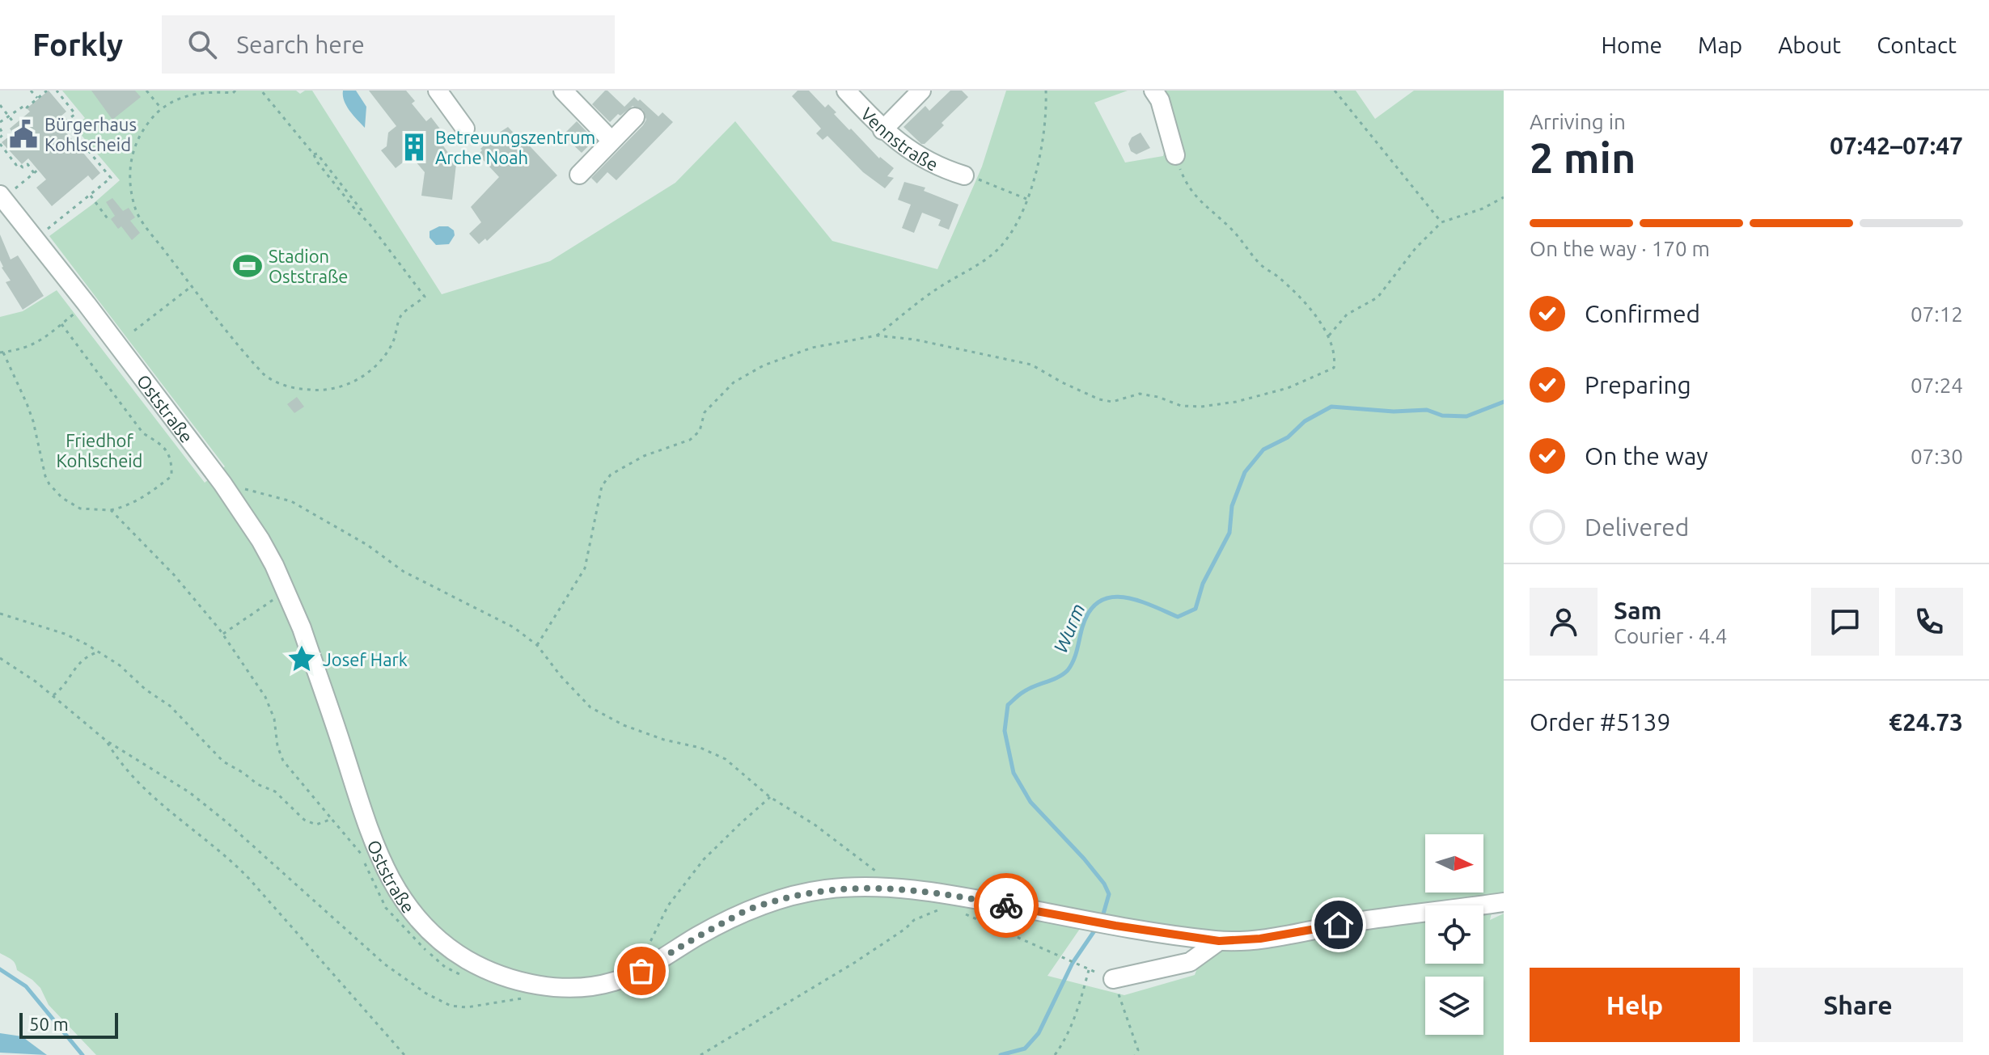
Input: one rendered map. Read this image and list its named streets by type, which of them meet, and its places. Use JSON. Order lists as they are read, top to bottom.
{
  "streets": {
    "street": ["Vennstraße", "Oststraße"]
  },
  "water": ["Wurm"],
  "parks": ["Friedhof Kohlscheid"],
  "places": {
    "public building": ["Bürgerhaus Kohlscheid"],
    "building": ["Betreuungszentrum Arche Noah"],
    "sports": ["Stadion Oststraße"],
    "place": ["Josef Hark"]
  },
  "scale_bar": "50 m",
  "north": "right",
  "page": {
    "header": "Forkly",
    "search": "Search here",
    "nav": [
      "Home",
      "Map",
      "About",
      "Contact"
    ],
    "heading": ["2 min", "Arriving in", "07:42–07:47"],
    "panel": [
      "Sam",
      "Courier · 4.4",
      "Order #5139",
      "€24.73"
    ],
    "bar": "On the way · 170 m",
    "list": [
      ["Confirmed", "07:12"],
      ["Preparing", "07:24"],
      ["On the way", "07:30"],
      "Delivered"
    ],
    "buttons": ["Help", "Share"],
    "scale": "50 m"
  }
}
